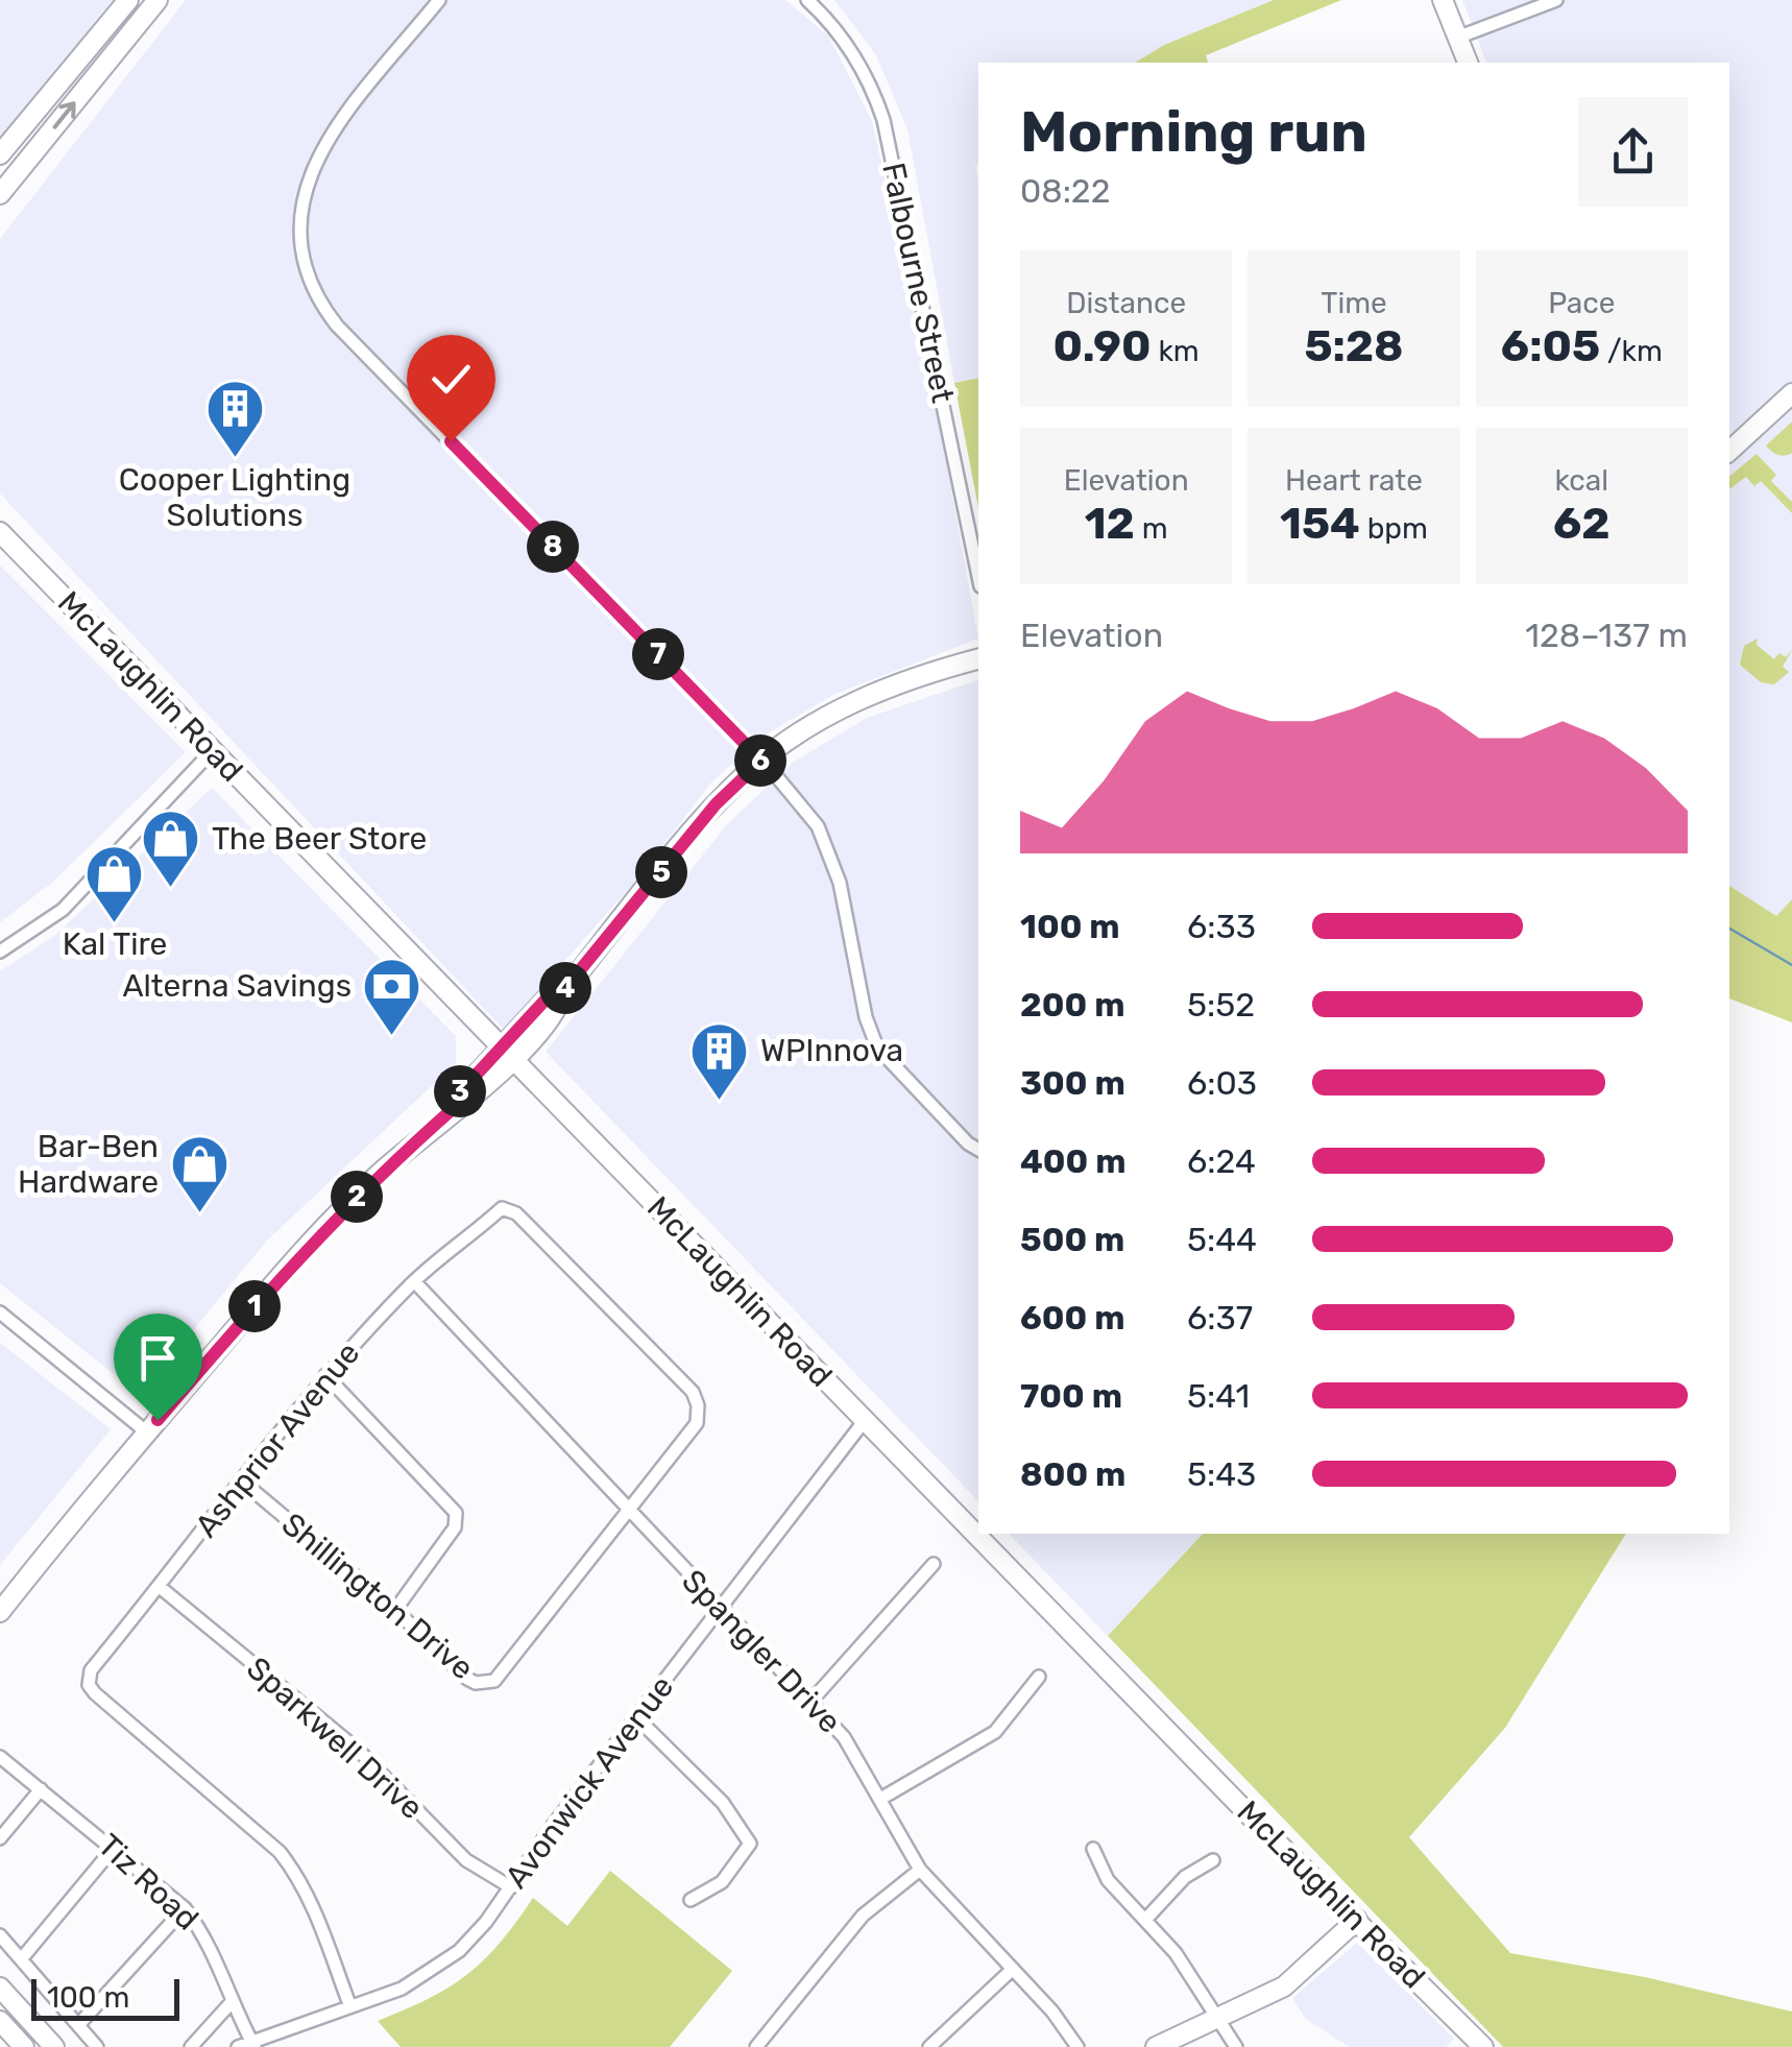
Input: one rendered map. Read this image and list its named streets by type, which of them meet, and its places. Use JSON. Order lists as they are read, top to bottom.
{
  "streets": {
    "street": [
      "Falbourne Street",
      "McLaughlin Road",
      "Ashprior Avenue",
      "Shillington Drive",
      "Spangler Drive",
      "Sparkwell Drive",
      "Avonwick Avenue",
      "Tiz Road"
    ]
  },
  "crossings": [
    ["McLaughlin Road", "Avonwick Avenue"],
    ["Ashprior Avenue", "Shillington Drive"],
    ["Ashprior Avenue", "Spangler Drive"],
    ["Ashprior Avenue", "Sparkwell Drive"],
    ["Ashprior Avenue", "Avonwick Avenue"],
    ["Shillington Drive", "Spangler Drive"],
    ["Spangler Drive", "Avonwick Avenue"],
    ["Sparkwell Drive", "Avonwick Avenue"],
    ["Avonwick Avenue", "Tiz Road"]
  ],
  "places": {
    "building": ["Cooper Lighting Solutions", "WPInnova"],
    "shop": ["The Beer Store", "Kal Tire", "Bar-Ben Hardware"],
    "bank": ["Alterna Savings"]
  },
  "scale_bar": "100 m",
  "page": {
    "heading": ["Morning run", "08:22"],
    "stats": [
      ["Distance", "0.90 km"],
      ["Time", "5:28"],
      ["Pace", "6:05 /km"],
      ["Elevation", "12 m"],
      ["Heart rate", "154 bpm"],
      ["kcal", "62"]
    ],
    "pins": [
      "8",
      "7",
      "6",
      "5",
      "4",
      "3",
      "2",
      "1"
    ],
    "chart": ["Elevation", "128–137 m"],
    "list": [
      {
        "name": "100 m",
        "note": "6:33"
      },
      {
        "name": "200 m",
        "note": "5:52"
      },
      {
        "name": "300 m",
        "note": "6:03"
      },
      {
        "name": "400 m",
        "note": "6:24"
      },
      {
        "name": "500 m",
        "note": "5:44"
      },
      {
        "name": "600 m",
        "note": "6:37"
      },
      {
        "name": "700 m",
        "note": "5:41"
      },
      {
        "name": "800 m",
        "note": "5:43"
      }
    ],
    "scale": "100 m"
  }
}
